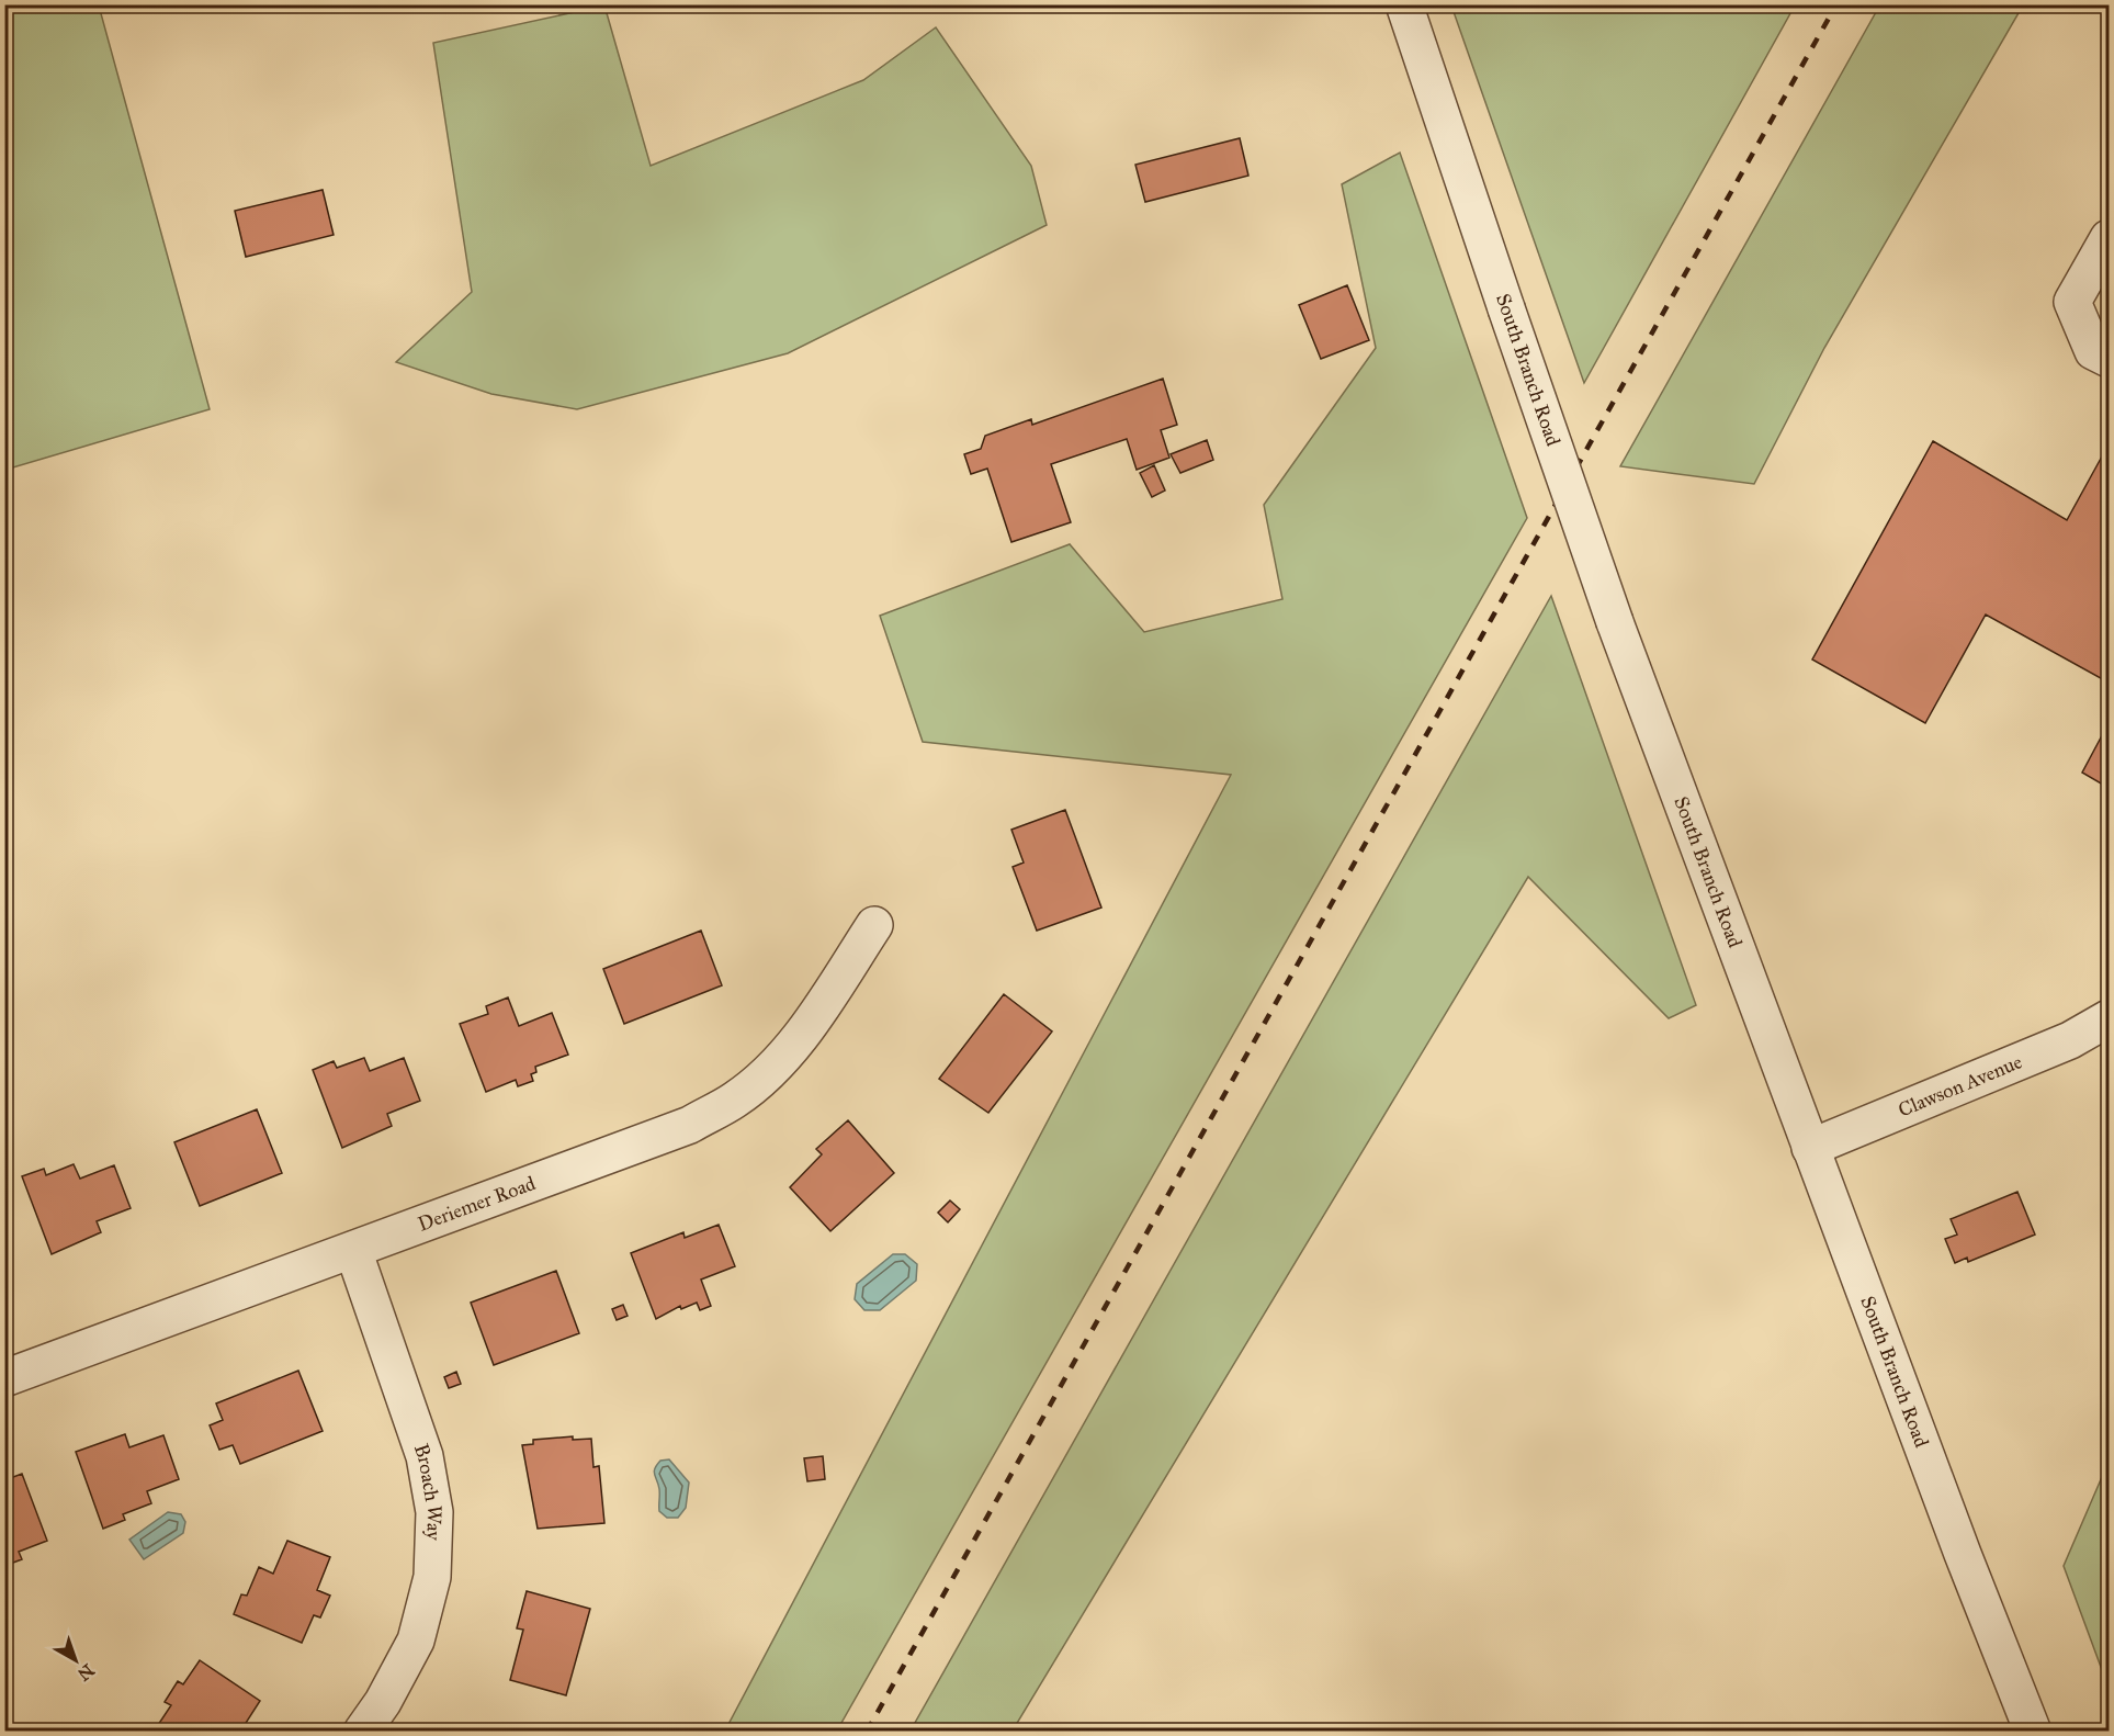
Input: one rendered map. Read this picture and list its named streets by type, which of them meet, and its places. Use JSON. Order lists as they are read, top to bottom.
{
  "streets": {
    "street": [
      "South Branch Road",
      "Clawson Avenue",
      "Deriemer Road",
      "Broach Way"
    ]
  },
  "crossings": [
    ["South Branch Road", "Clawson Avenue"],
    ["Deriemer Road", "Broach Way"]
  ],
  "north": "bottom right"
}
